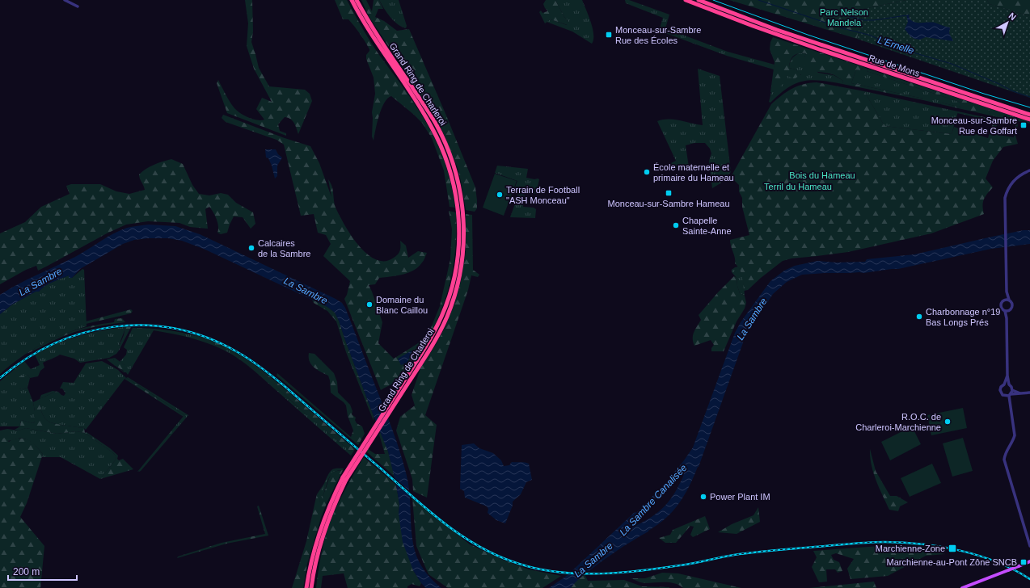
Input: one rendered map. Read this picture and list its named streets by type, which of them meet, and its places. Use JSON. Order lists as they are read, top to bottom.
{
  "streets": {
    "highway": ["Rue de Mons", "Grand Ring de Charleroi"]
  },
  "water": ["L'Ernelle", "La Sambre", "La Sambre Canalisée"],
  "parks": ["Parc Nelson Mandela", "Bois du Hameau", "Terril du Hameau"],
  "places": {
    "transit": [
      "Monceau-sur-Sambre Rue des Écoles",
      "Monceau-sur-Sambre Rue de Goffart",
      "Monceau-sur-Sambre Hameau",
      "Marchienne-Zone",
      "Marchienne-au-Pont Zône SNCB"
    ],
    "other": [
      "École maternelle et primaire du Hameau",
      "Terrain de Football \"ASH Monceau\"",
      "Chapelle Sainte-Anne",
      "Calcaires de la Sambre",
      "Domaine du Blanc Caillou",
      "Charbonnage n°19 Bas Longs Prés",
      "R.O.C. de Charleroi-Marchienne",
      "Power Plant IM"
    ]
  },
  "scale_bar": "200 m",
  "north": "top right"
}
